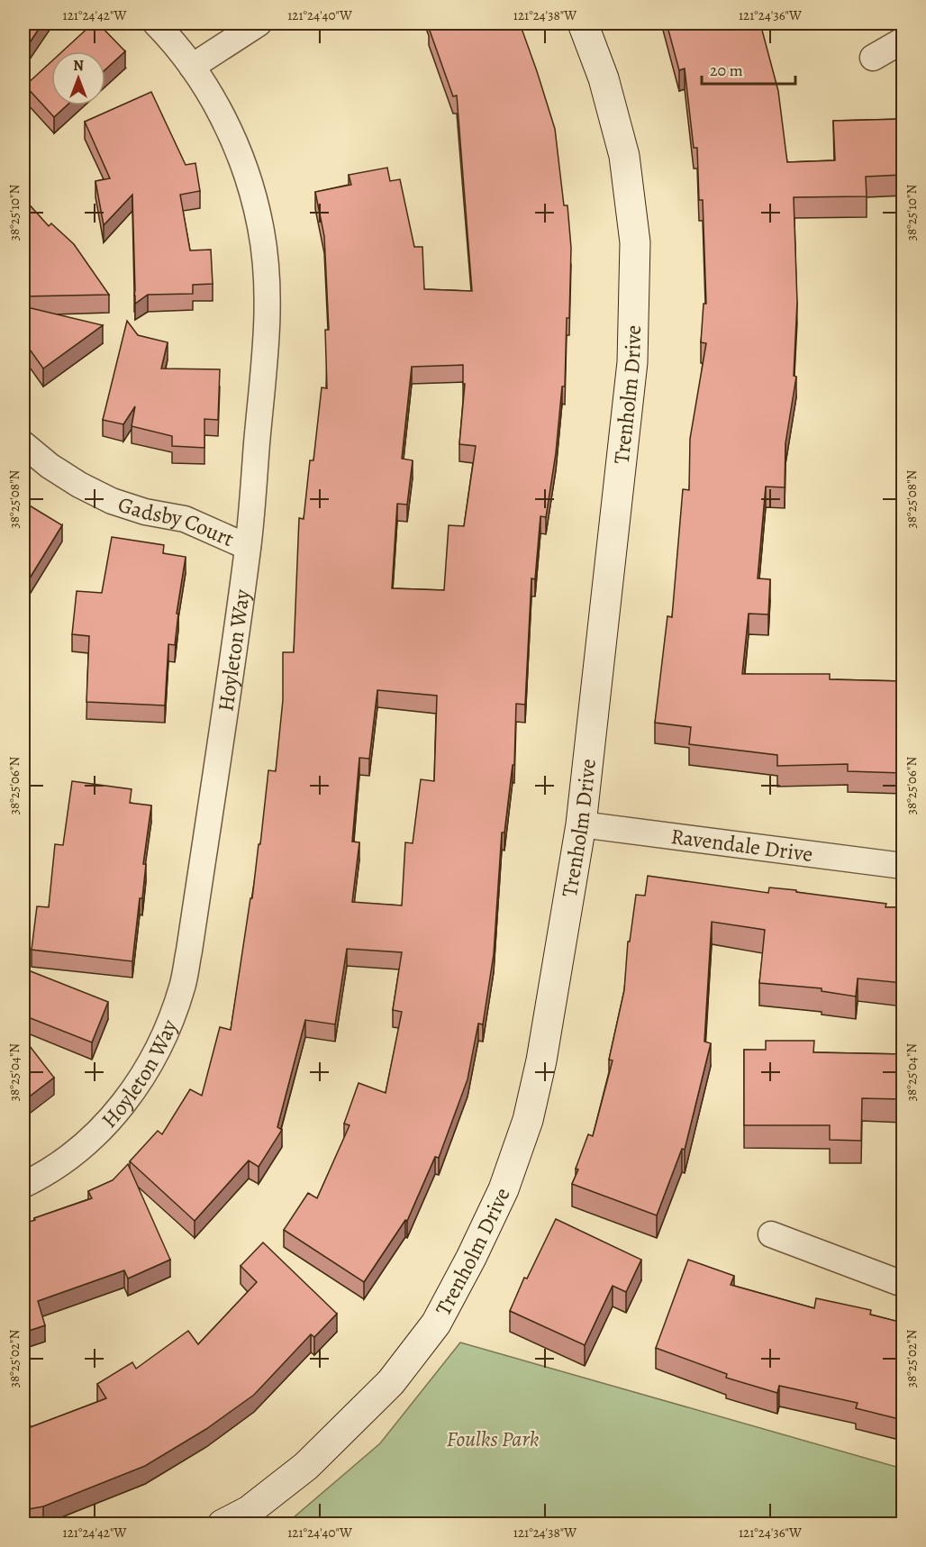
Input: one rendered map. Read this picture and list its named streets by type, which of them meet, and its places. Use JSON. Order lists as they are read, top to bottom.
{
  "streets": {
    "street": [
      "Trenholm Drive",
      "Gadsby Court",
      "Hoyleton Way",
      "Ravendale Drive"
    ]
  },
  "crossings": [
    ["Trenholm Drive", "Ravendale Drive"],
    ["Gadsby Court", "Hoyleton Way"]
  ],
  "parks": ["Foulks Park"],
  "scale_bar": "20 m",
  "north": "top",
  "coordinates": [
    "121°24'42\"W",
    "121°24'40\"W",
    "121°24'38\"W",
    "121°24'36\"W",
    "38°25'10\"N",
    "38°25'08\"N",
    "38°25'06\"N",
    "38°25'04\"N",
    "38°25'02\"N"
  ]
}
